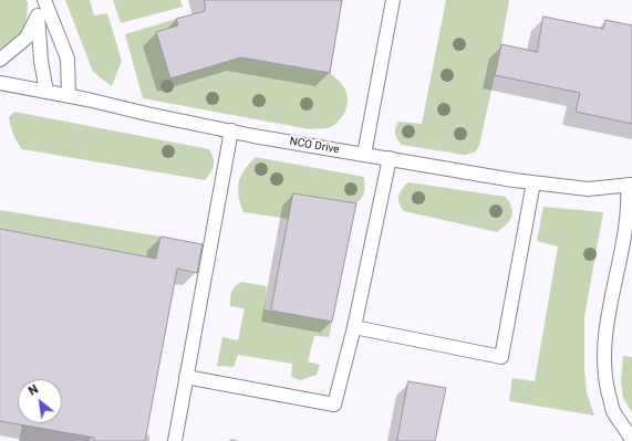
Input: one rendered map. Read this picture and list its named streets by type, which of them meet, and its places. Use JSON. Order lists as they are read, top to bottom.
{
  "streets": {
    "lane": ["NCO Drive"]
  },
  "north": "top left"
}
